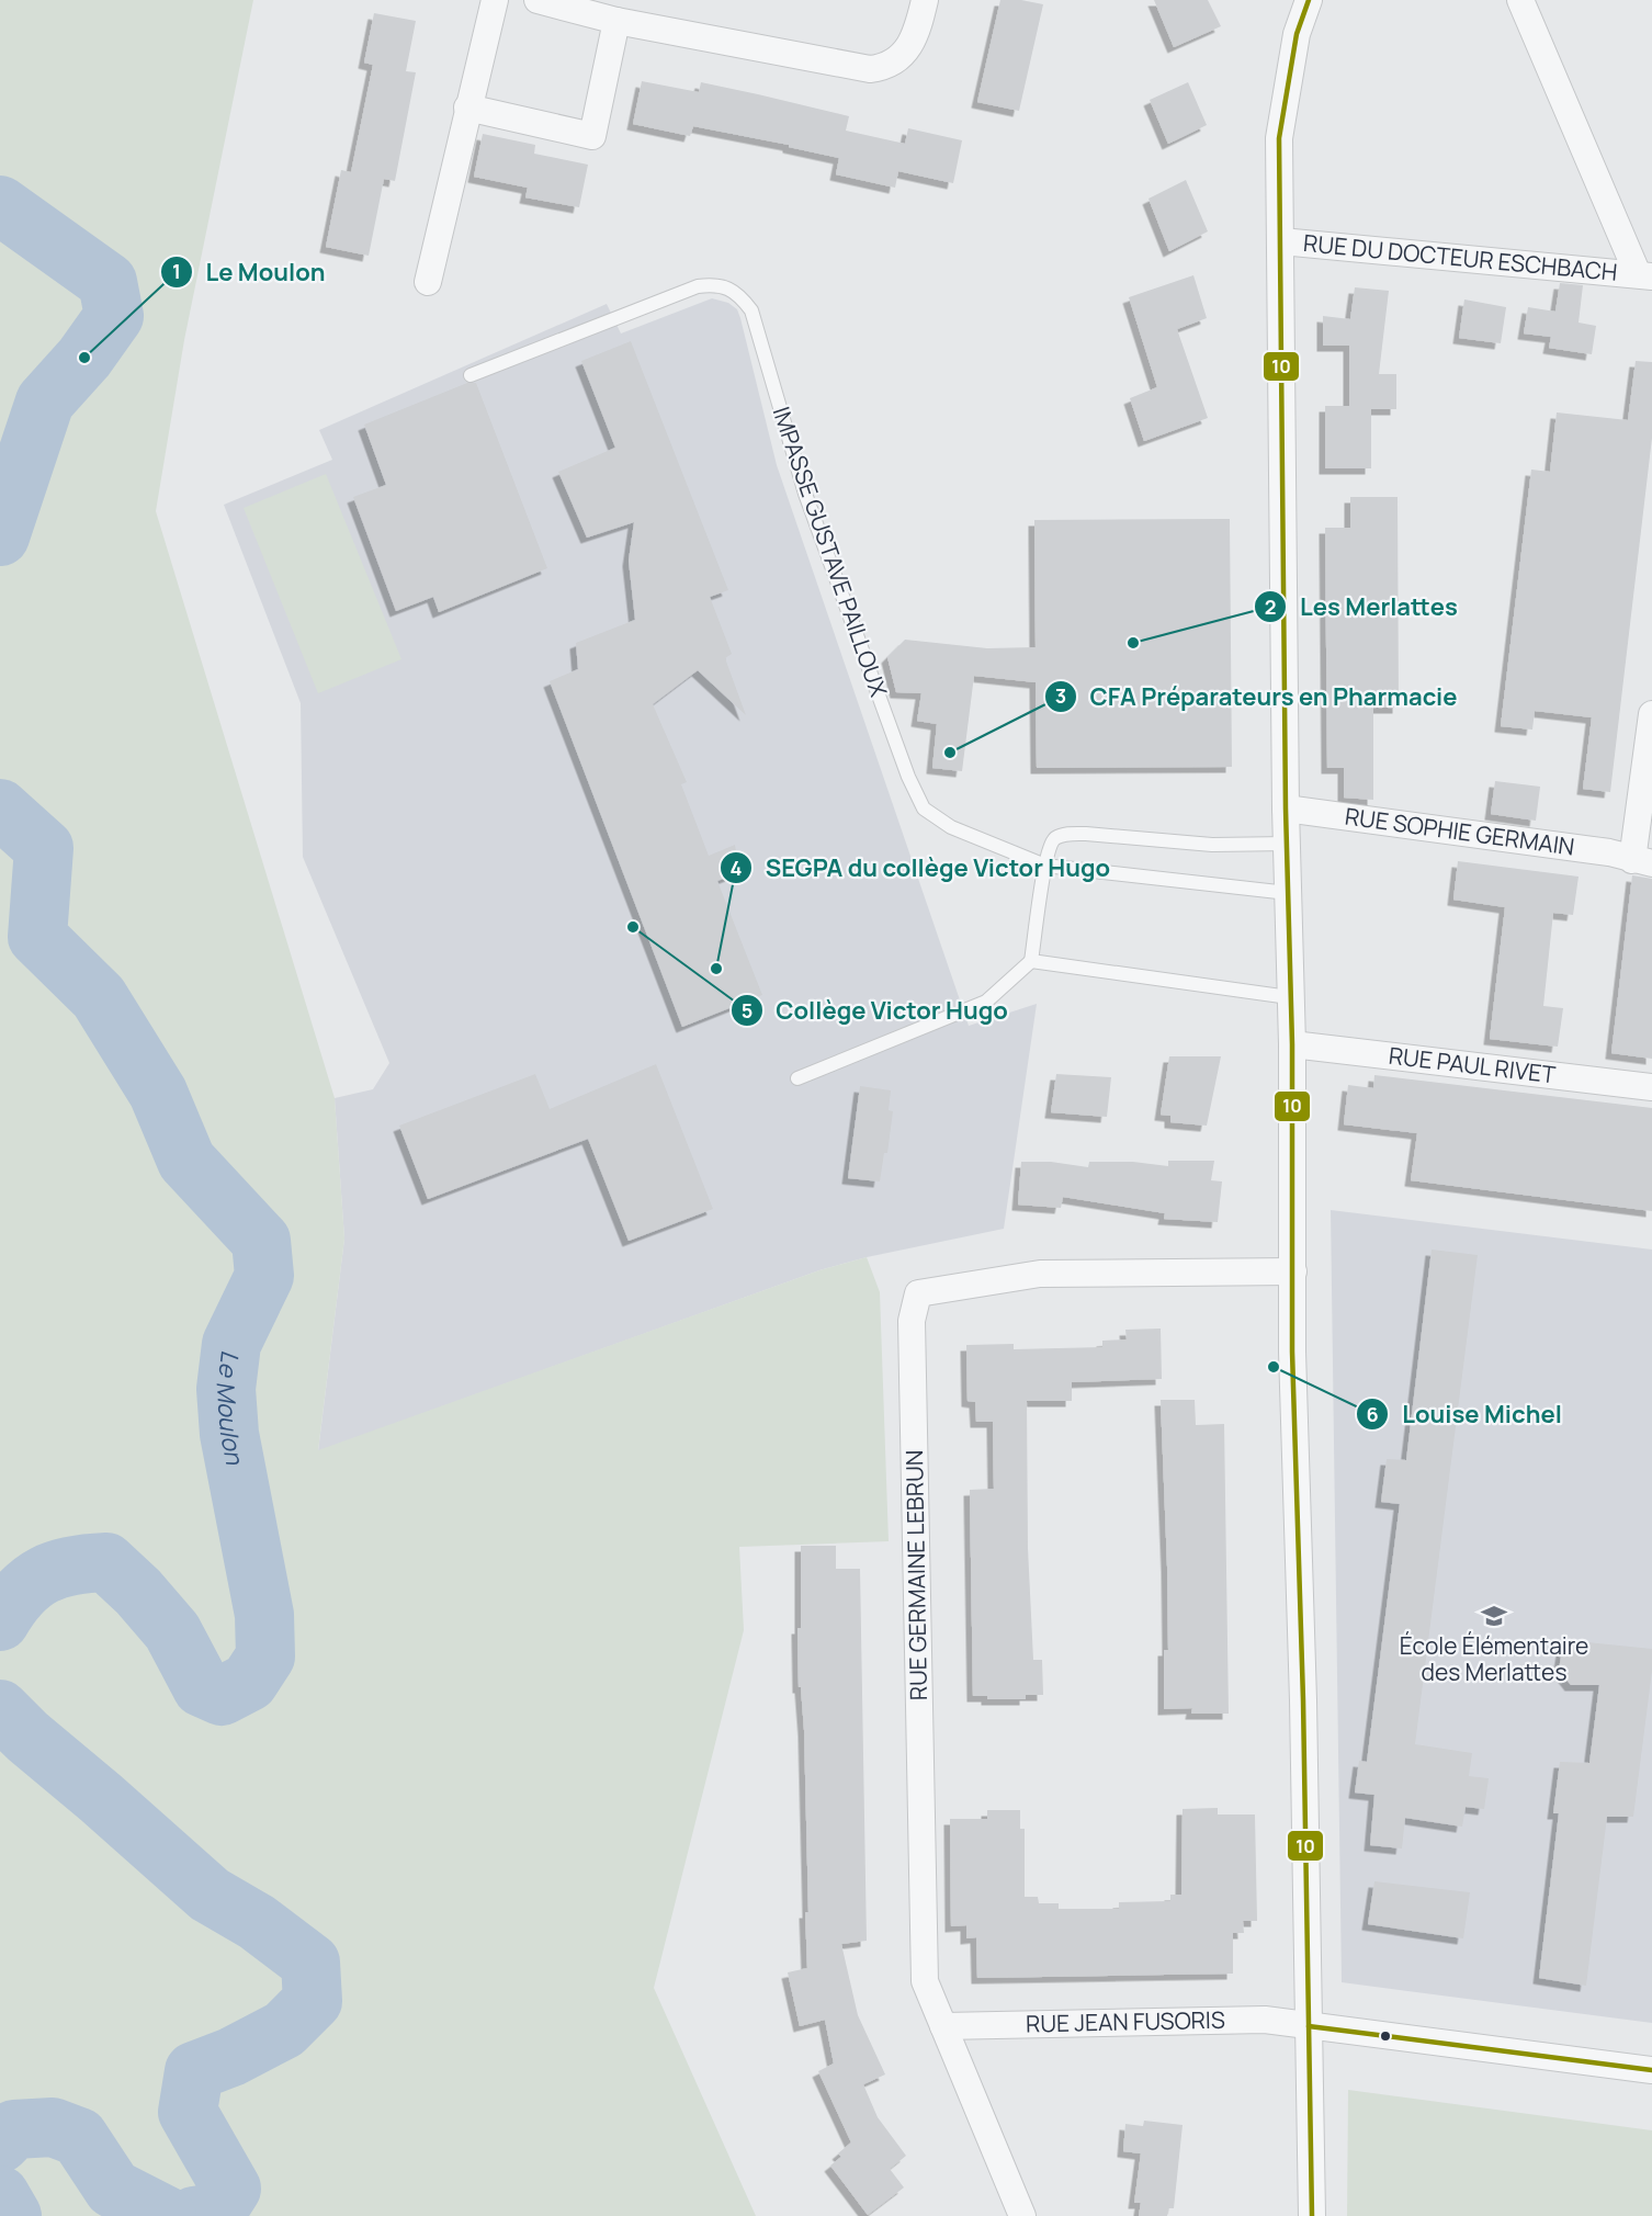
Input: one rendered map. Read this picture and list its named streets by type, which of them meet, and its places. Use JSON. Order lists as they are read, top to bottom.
{
  "streets": {
    "street": [
      "RUE DU DOCTEUR ESCHBACH",
      "RUE SOPHIE GERMAIN",
      "RUE PAUL RIVET",
      "RUE GERMAINE LEBRUN",
      "RUE JEAN FUSORIS"
    ],
    "lane": ["IMPASSE GUSTAVE PAILLOUX"]
  },
  "crossings": [
    ["RUE GERMAINE LEBRUN", "RUE JEAN FUSORIS"]
  ],
  "water": ["Le Moulon"],
  "places": {
    "other": [
      "Le Moulon",
      "Les Merlattes",
      "CFA Préparateurs en Pharmacie",
      "Collège Victor Hugo",
      "SEGPA du collège Victor Hugo",
      "Louise Michel"
    ],
    "school or university": ["École Élémentaire des Merlattes"]
  },
  "lines": ["transit line 10"]
}
